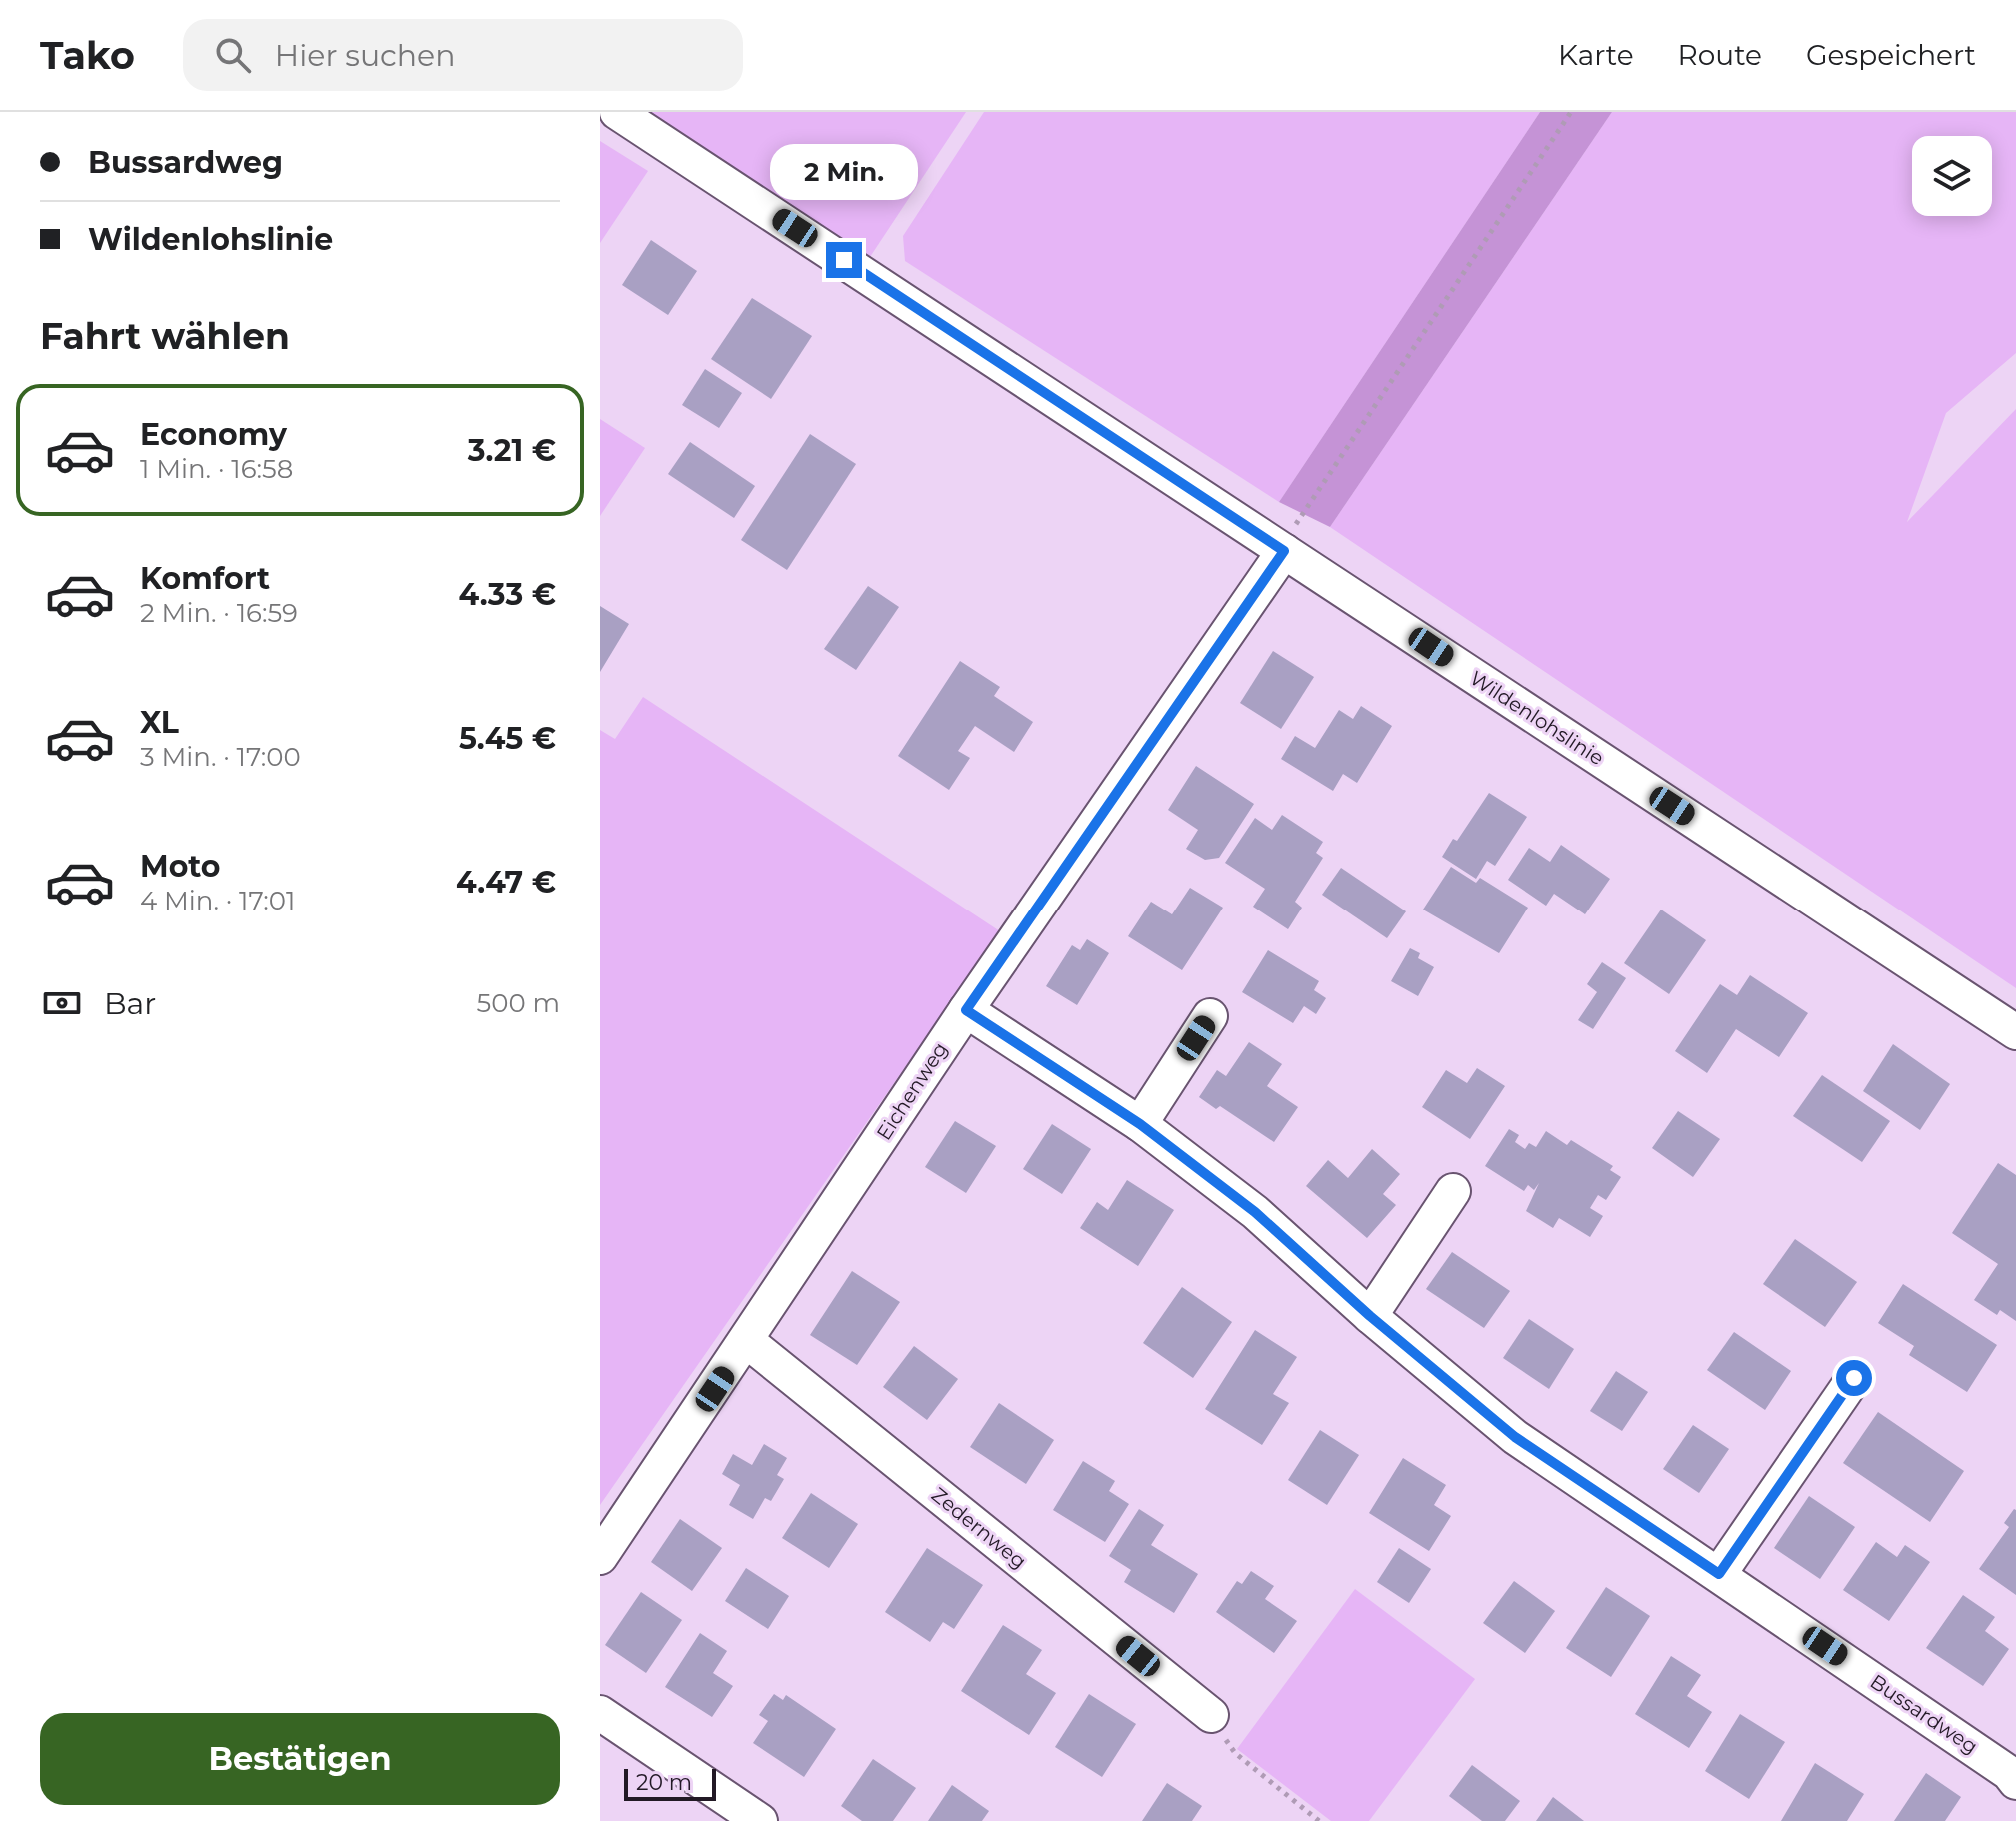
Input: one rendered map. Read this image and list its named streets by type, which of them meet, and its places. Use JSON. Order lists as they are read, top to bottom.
{
  "streets": {
    "street": [
      "Wildenlohslinie",
      "Eichenweg",
      "Zedernweg",
      "Bussardweg"
    ]
  },
  "crossings": [
    ["Wildenlohslinie", "Eichenweg"],
    ["Eichenweg", "Zedernweg"],
    ["Eichenweg", "Bussardweg"]
  ],
  "scale_bar": "20 m",
  "page": {
    "header": "Tako",
    "search": "Hier suchen",
    "nav": ["Karte", "Route", "Gespeichert"],
    "banner": ["Bussardweg", "Wildenlohslinie"],
    "bubble": "2 Min.",
    "heading": "Fahrt wählen",
    "list": [
      {
        "name": "Economy",
        "note": "1 Min. · 16:58",
        "value": "3.21 €"
      },
      {
        "name": "Komfort",
        "note": "2 Min. · 16:59",
        "value": "4.33 €"
      },
      {
        "name": "XL",
        "note": "3 Min. · 17:00",
        "value": "5.45 €"
      },
      {
        "name": "Moto",
        "note": "4 Min. · 17:01",
        "value": "4.47 €"
      }
    ],
    "pay": ["Bar", "500 m"],
    "buttons": "Bestätigen",
    "scale": "20 m"
  }
}
